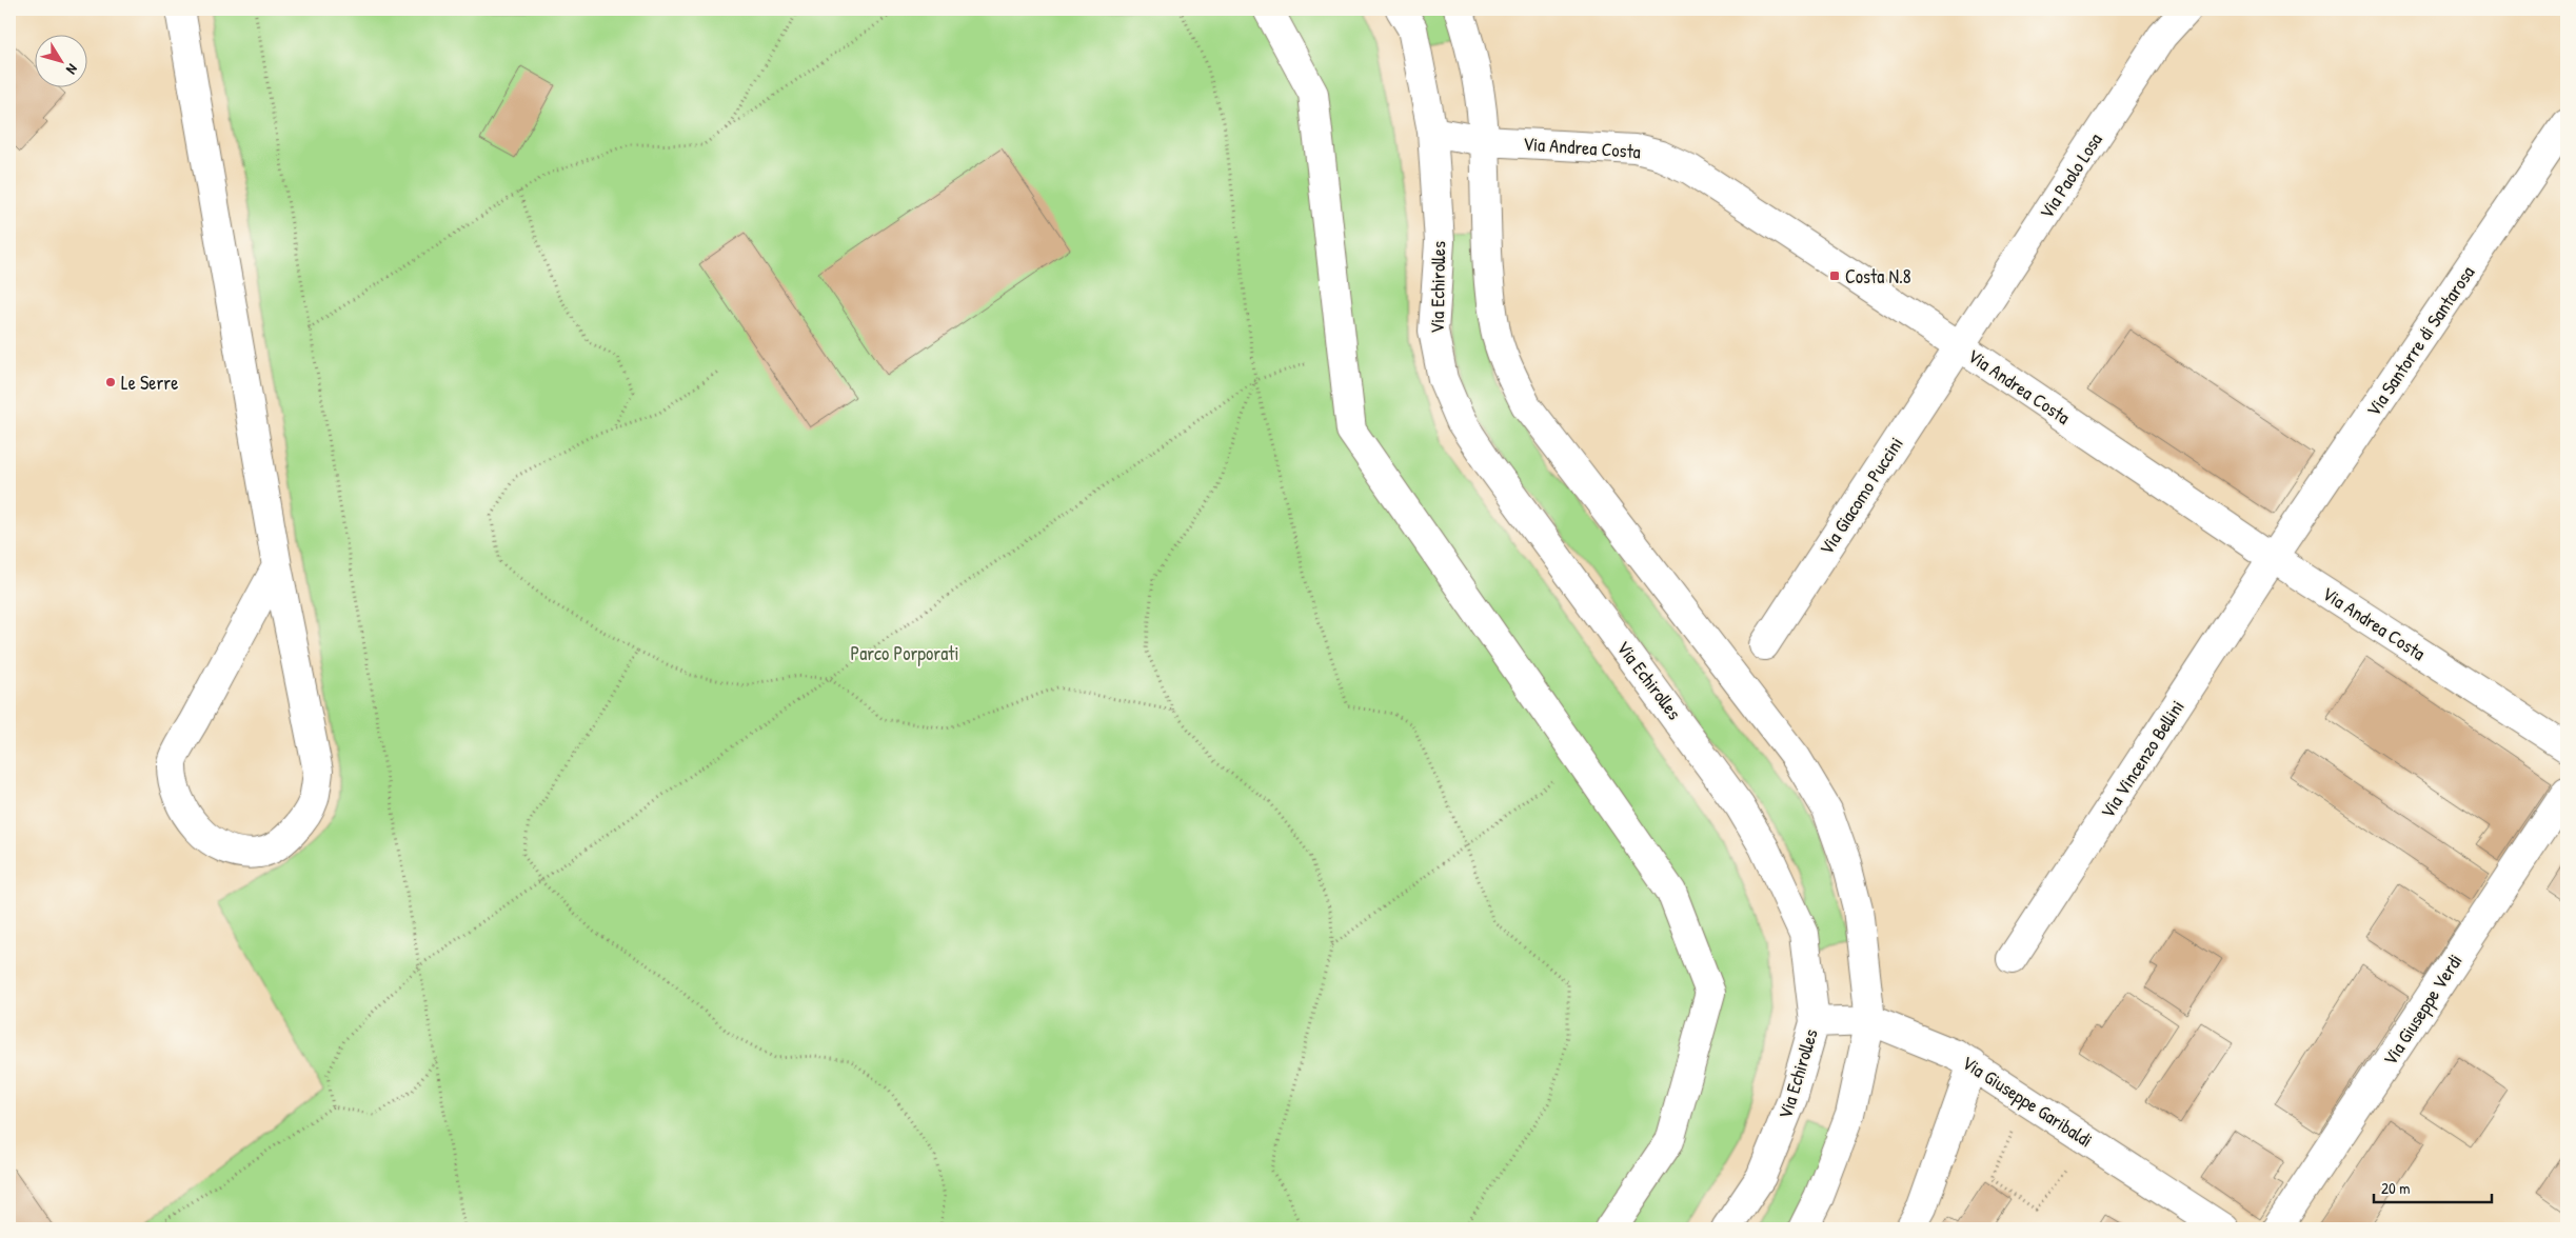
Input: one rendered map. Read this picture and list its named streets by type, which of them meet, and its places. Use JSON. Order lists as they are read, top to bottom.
{
  "streets": {
    "street": [
      "Via Andrea Costa",
      "Via Paolo Losa",
      "Via Echirolles",
      "Via Santorre di Santarosa",
      "Via Giacomo Puccini",
      "Via Vincenzo Bellini",
      "Via Giuseppe Verdi",
      "Via Giuseppe Garibaldi"
    ]
  },
  "crossings": [
    ["Via Andrea Costa", "Via Paolo Losa"],
    ["Via Andrea Costa", "Via Echirolles"],
    ["Via Andrea Costa", "Via Santorre di Santarosa"],
    ["Via Andrea Costa", "Via Giacomo Puccini"],
    ["Via Andrea Costa", "Via Vincenzo Bellini"],
    ["Via Paolo Losa", "Via Giacomo Puccini"],
    ["Via Echirolles", "Via Giuseppe Garibaldi"],
    ["Via Santorre di Santarosa", "Via Vincenzo Bellini"]
  ],
  "parks": ["Parco Porporati"],
  "places": {
    "transit": ["Costa N.8"],
    "other": ["Le Serre"]
  },
  "scale_bar": "20 m",
  "north": "bottom right"
}
